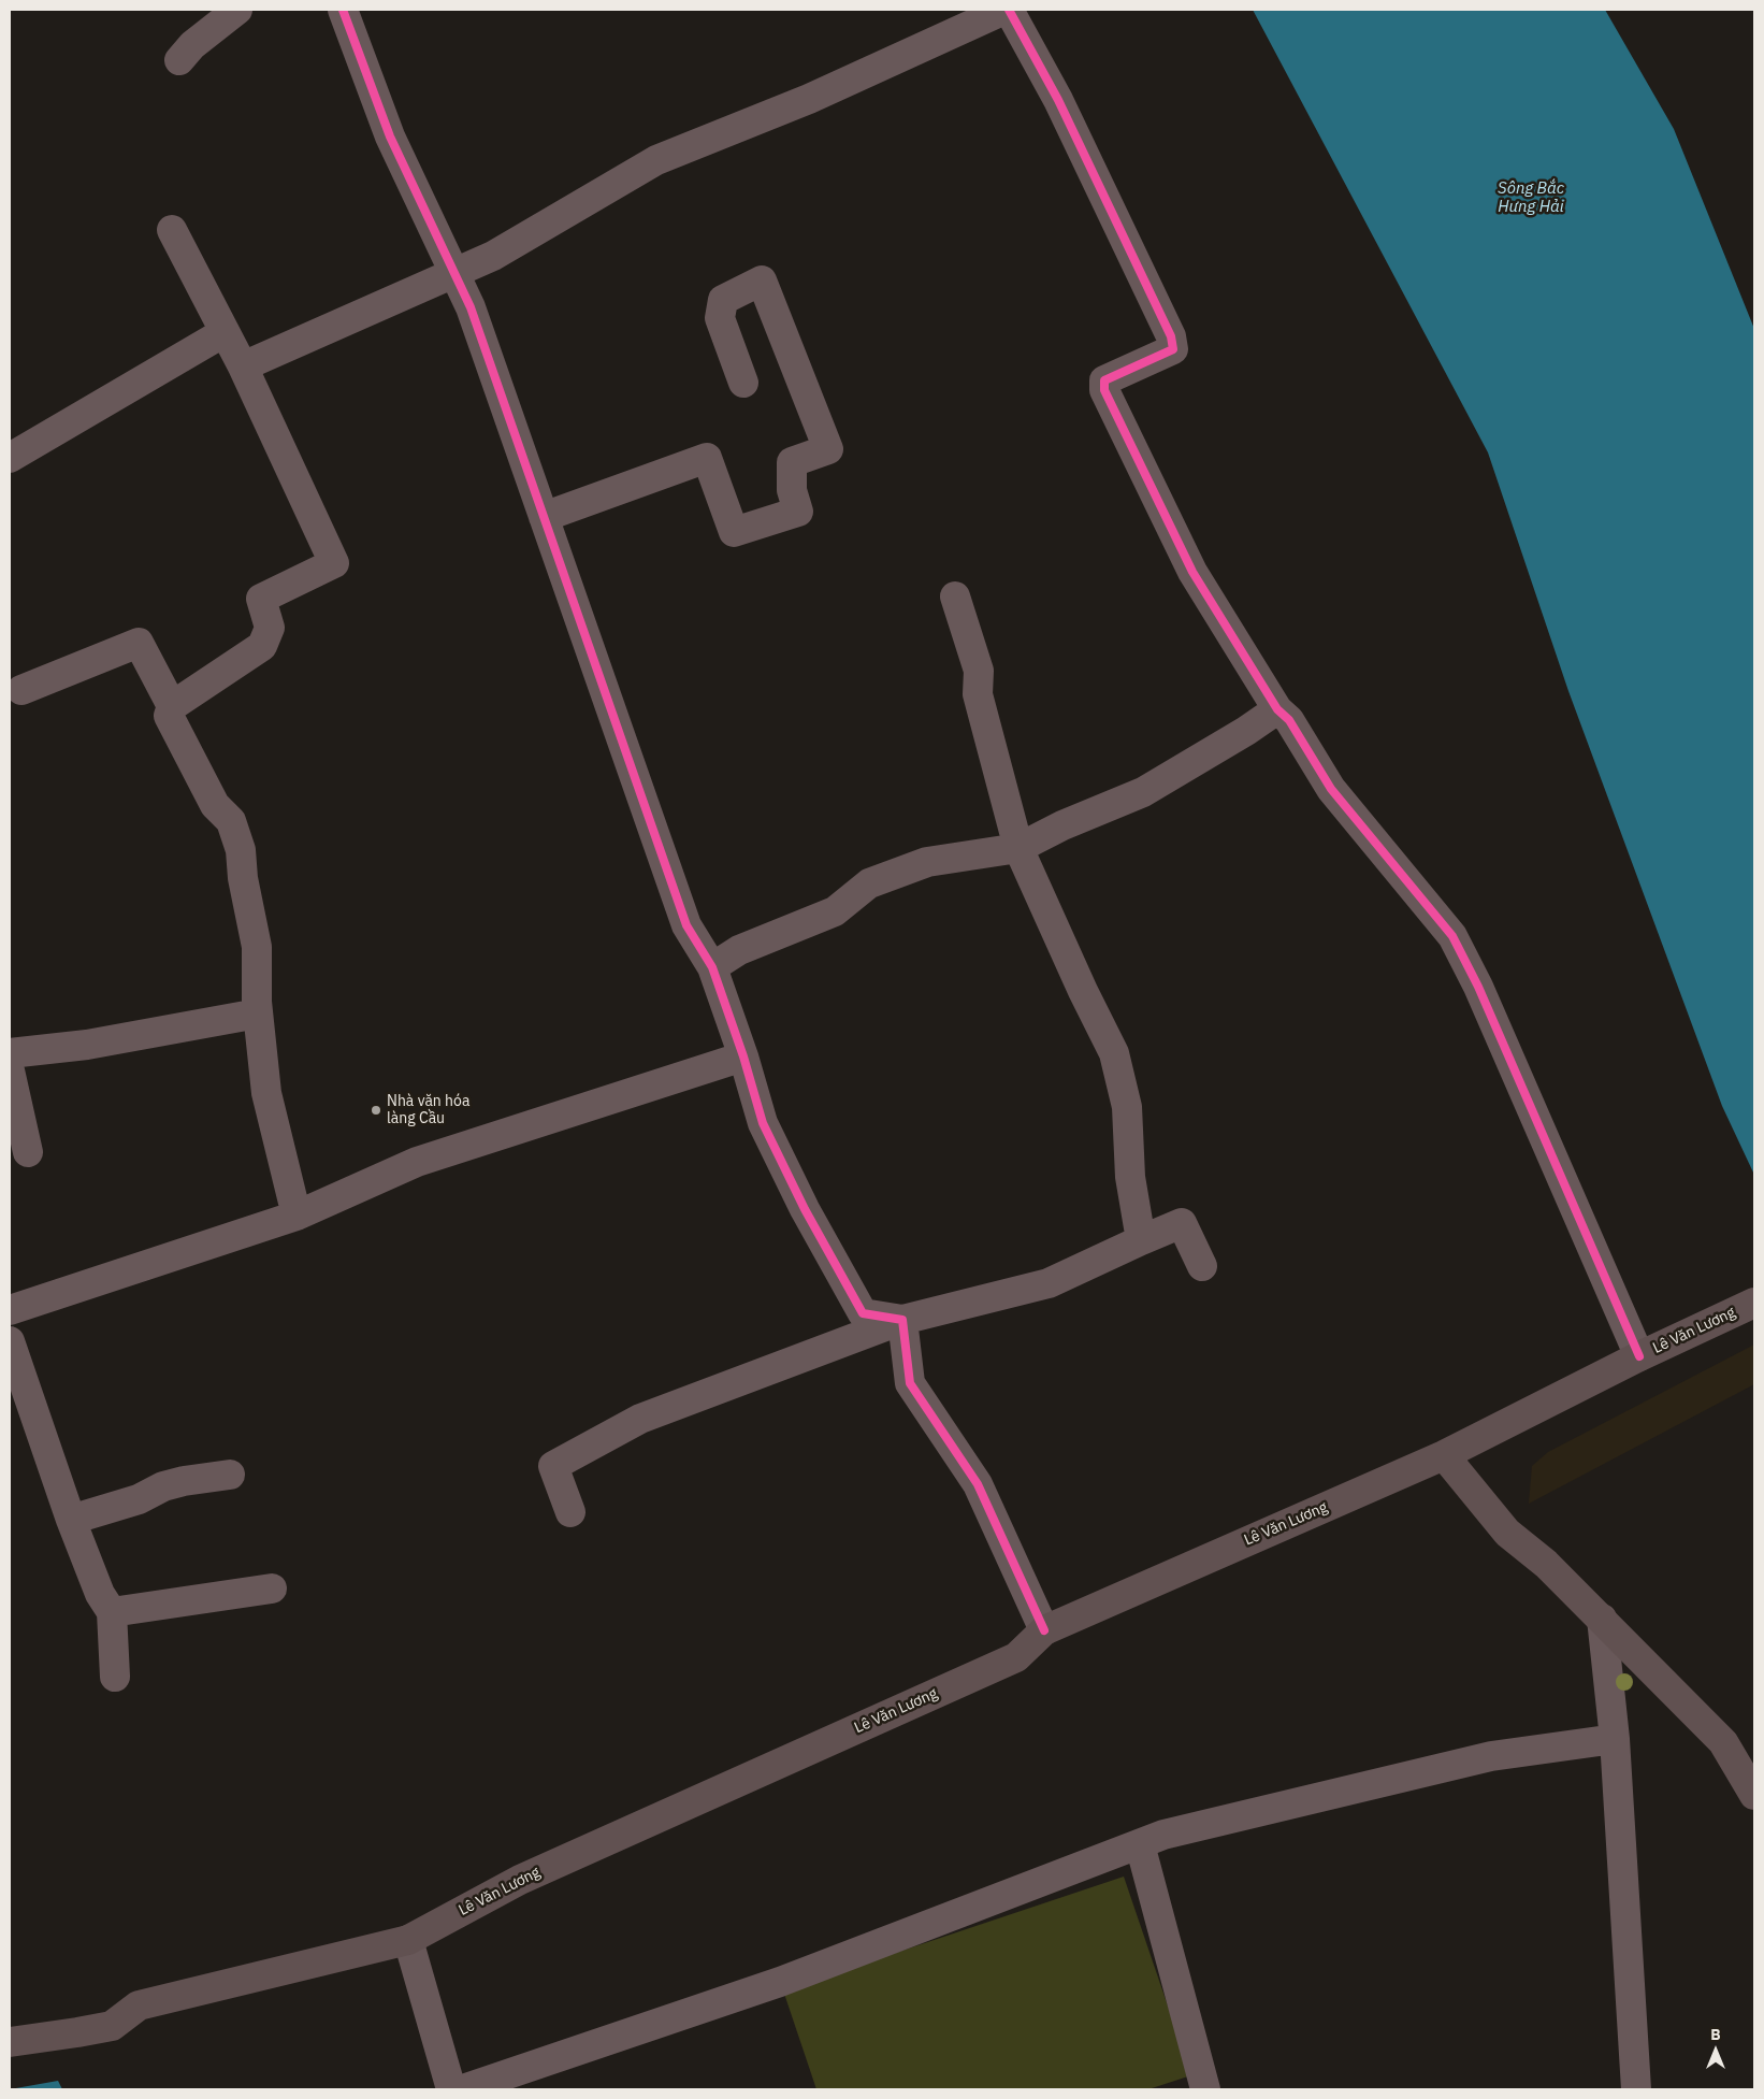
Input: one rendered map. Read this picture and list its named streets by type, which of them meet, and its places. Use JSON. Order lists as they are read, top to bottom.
{
  "streets": {
    "main road": ["Lê Văn Lương"]
  },
  "water": ["Sông Bắc Hưng Hải"],
  "places": ["Nhà văn hóa làng Cầu"],
  "north": "top"
}
